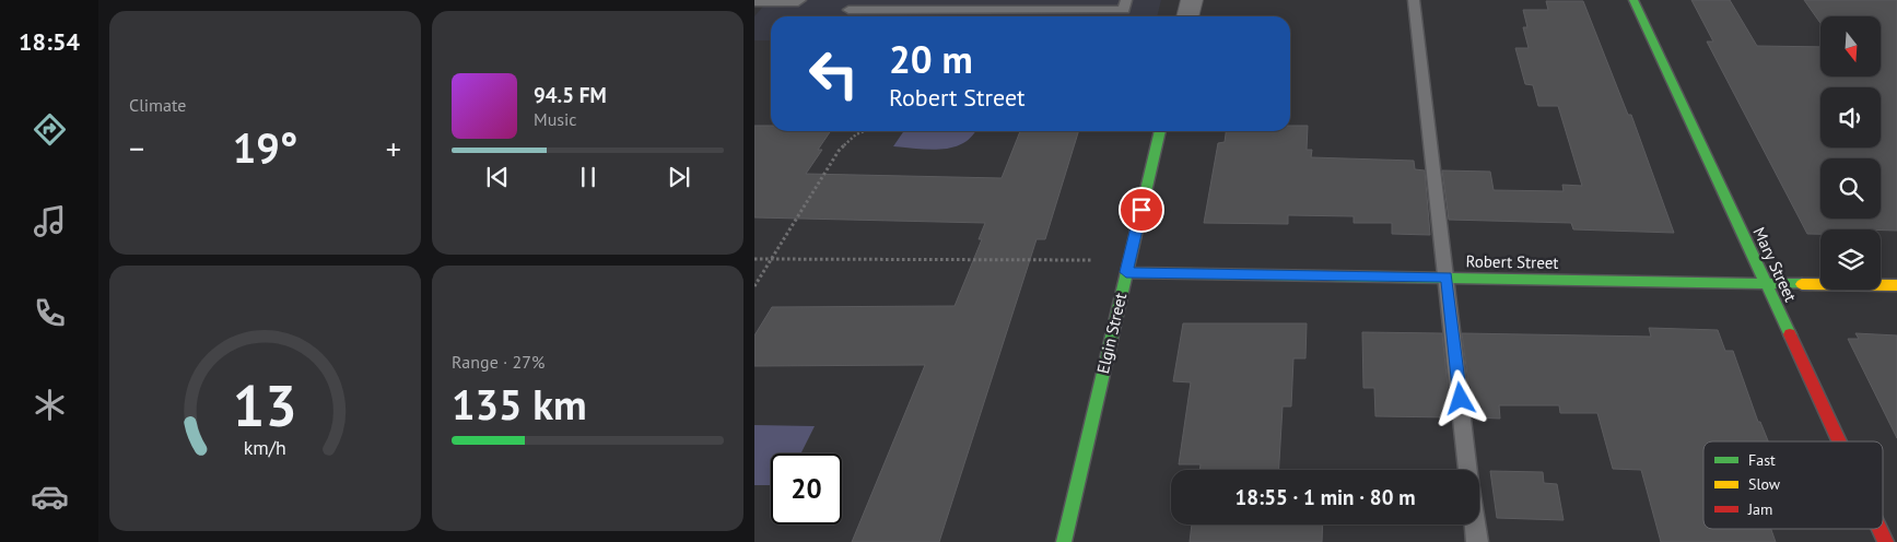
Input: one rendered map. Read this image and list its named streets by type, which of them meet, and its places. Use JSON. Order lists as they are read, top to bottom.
{
  "streets": {
    "street": ["Robert Street", "Mary Street", "Elgin Street"]
  },
  "crossings": [
    ["Robert Street", "Mary Street"],
    ["Robert Street", "Elgin Street"]
  ],
  "legend": ["Fast", "Slow", "Jam"],
  "north": "bottom",
  "page": {
    "tabs": "18:54",
    "tile": [
      "Climate",
      ["Range · 27%", "135 km"]
    ],
    "turn": ["20 m", "Robert Street"],
    "song": ["94.5 FM", "Music"],
    "heat": ["−", "19°", "+"],
    "limit": "20",
    "trip": "18:55 · 1 min · 80 m",
    "gauge": ["13", "km/h"]
  }
}
